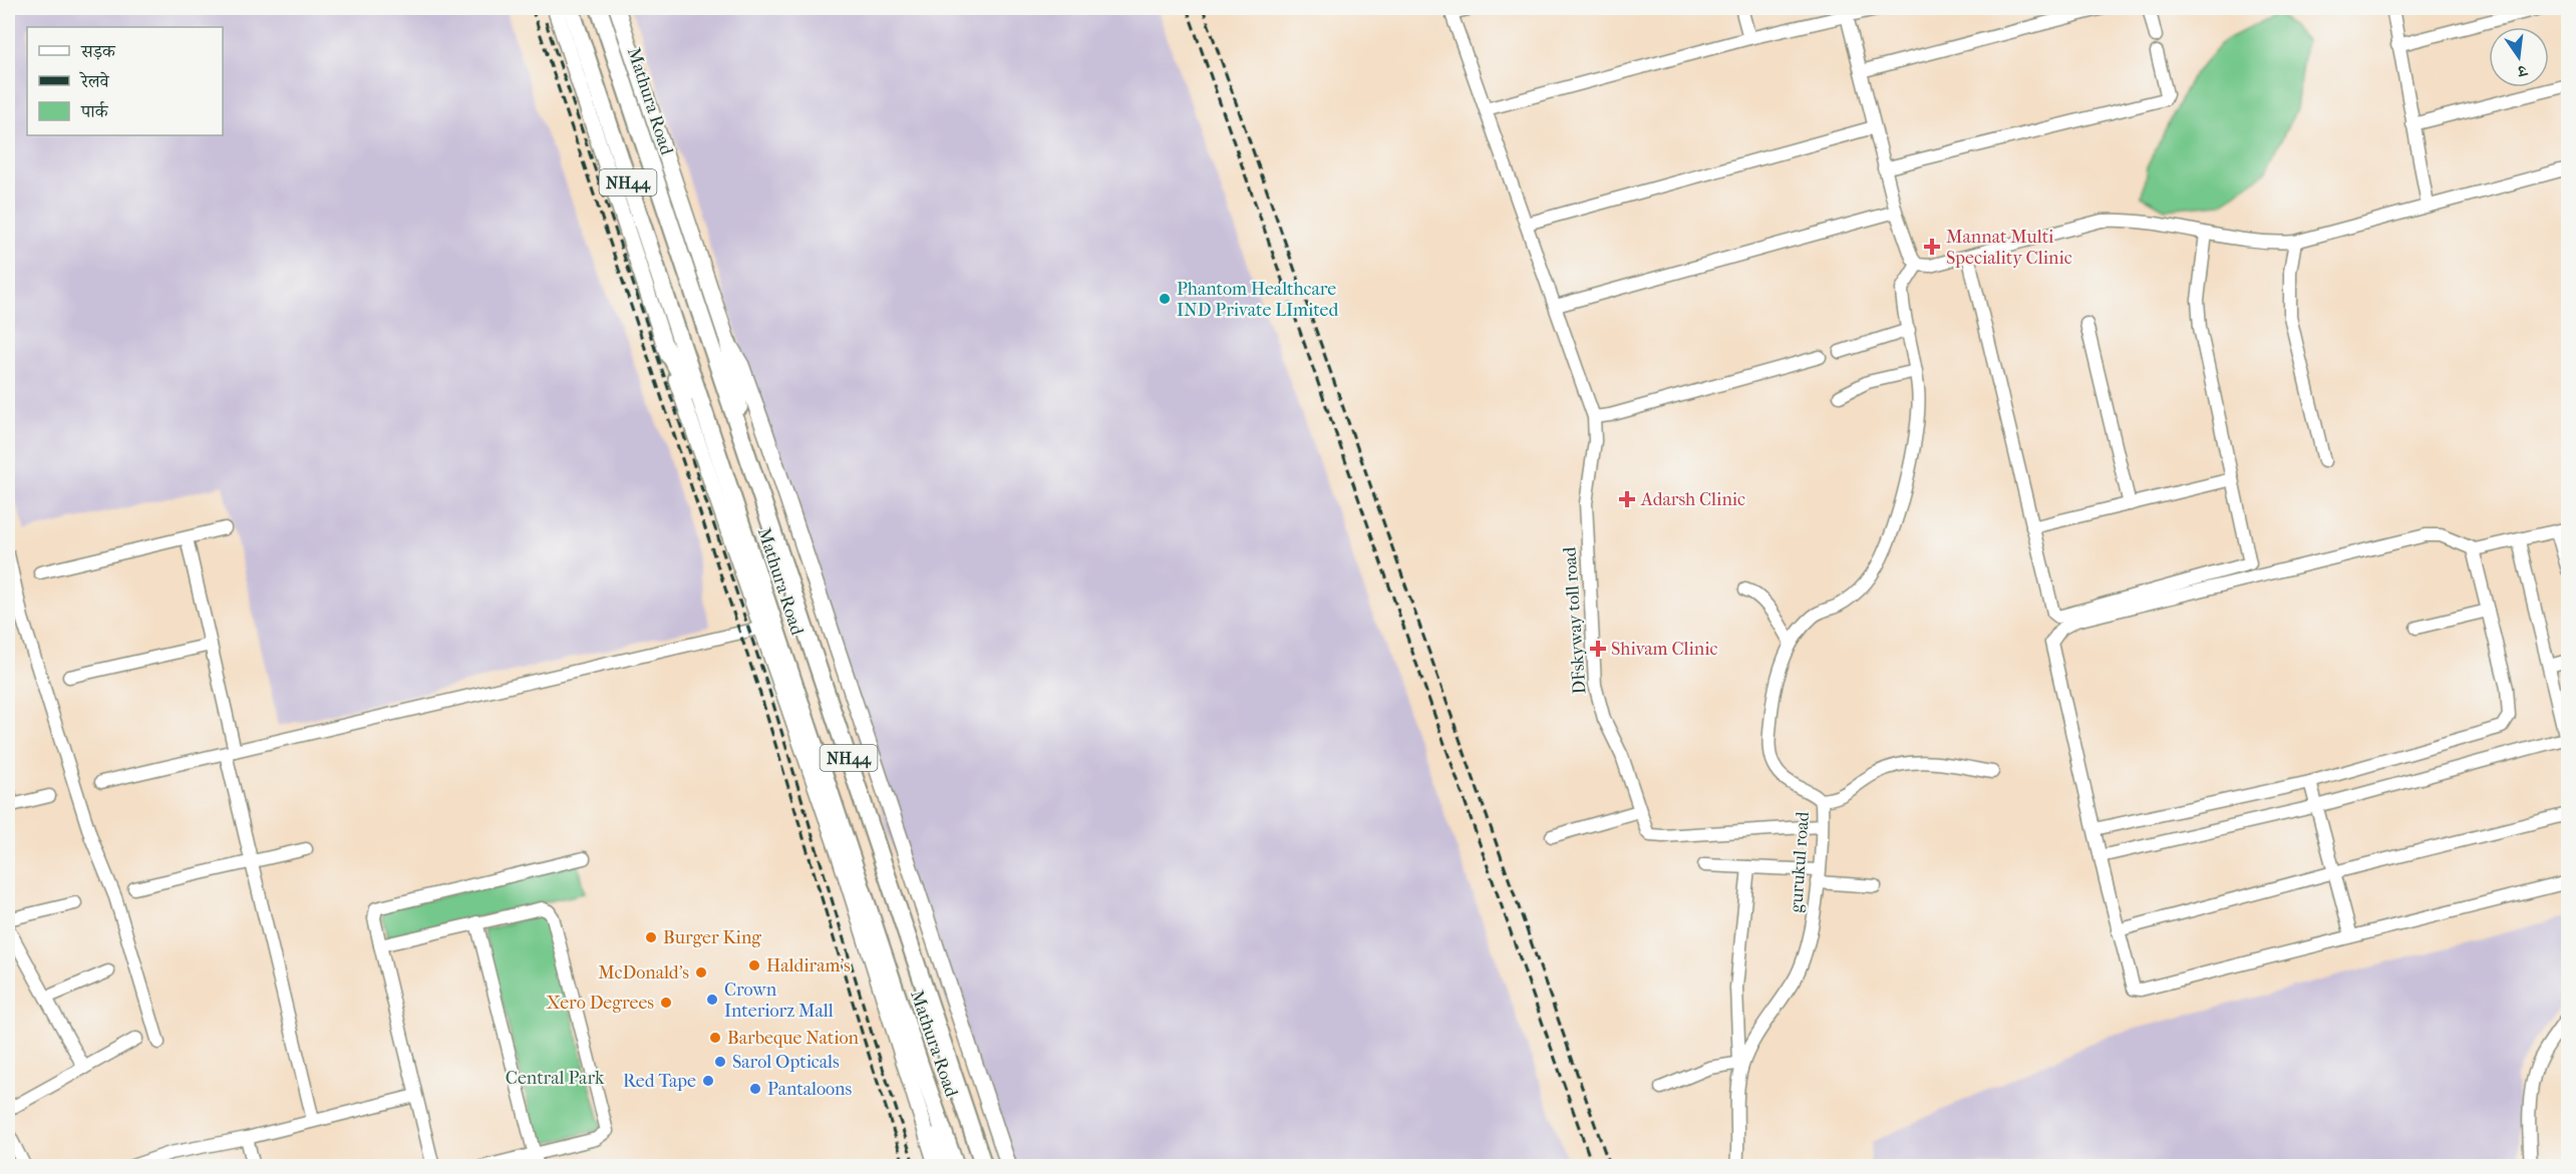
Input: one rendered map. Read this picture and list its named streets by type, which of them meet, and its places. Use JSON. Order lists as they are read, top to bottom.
{
  "streets": {
    "highway": ["Mathura Road", "NH44"],
    "street": ["DFskyway toll road", "gurukul road"]
  },
  "crossings": [
    ["DFskyway toll road", "gurukul road"]
  ],
  "parks": ["Central Park"],
  "places": {
    "health": ["Mannat Multi Speciality Clinic", "Adarsh Clinic", "Shivam Clinic"],
    "other": [
      "Phantom Healthcare IND Private LImited",
      "Burger King",
      "Haldiram's",
      "McDonald's",
      "Crown Interiorz Mall",
      "Xero Degrees",
      "Barbeque Nation",
      "Sarol Opticals",
      "Red Tape",
      "Pantaloons"
    ]
  },
  "legend": ["सड़क", "रेलवे", "पार्क"],
  "north": "bottom"
}
